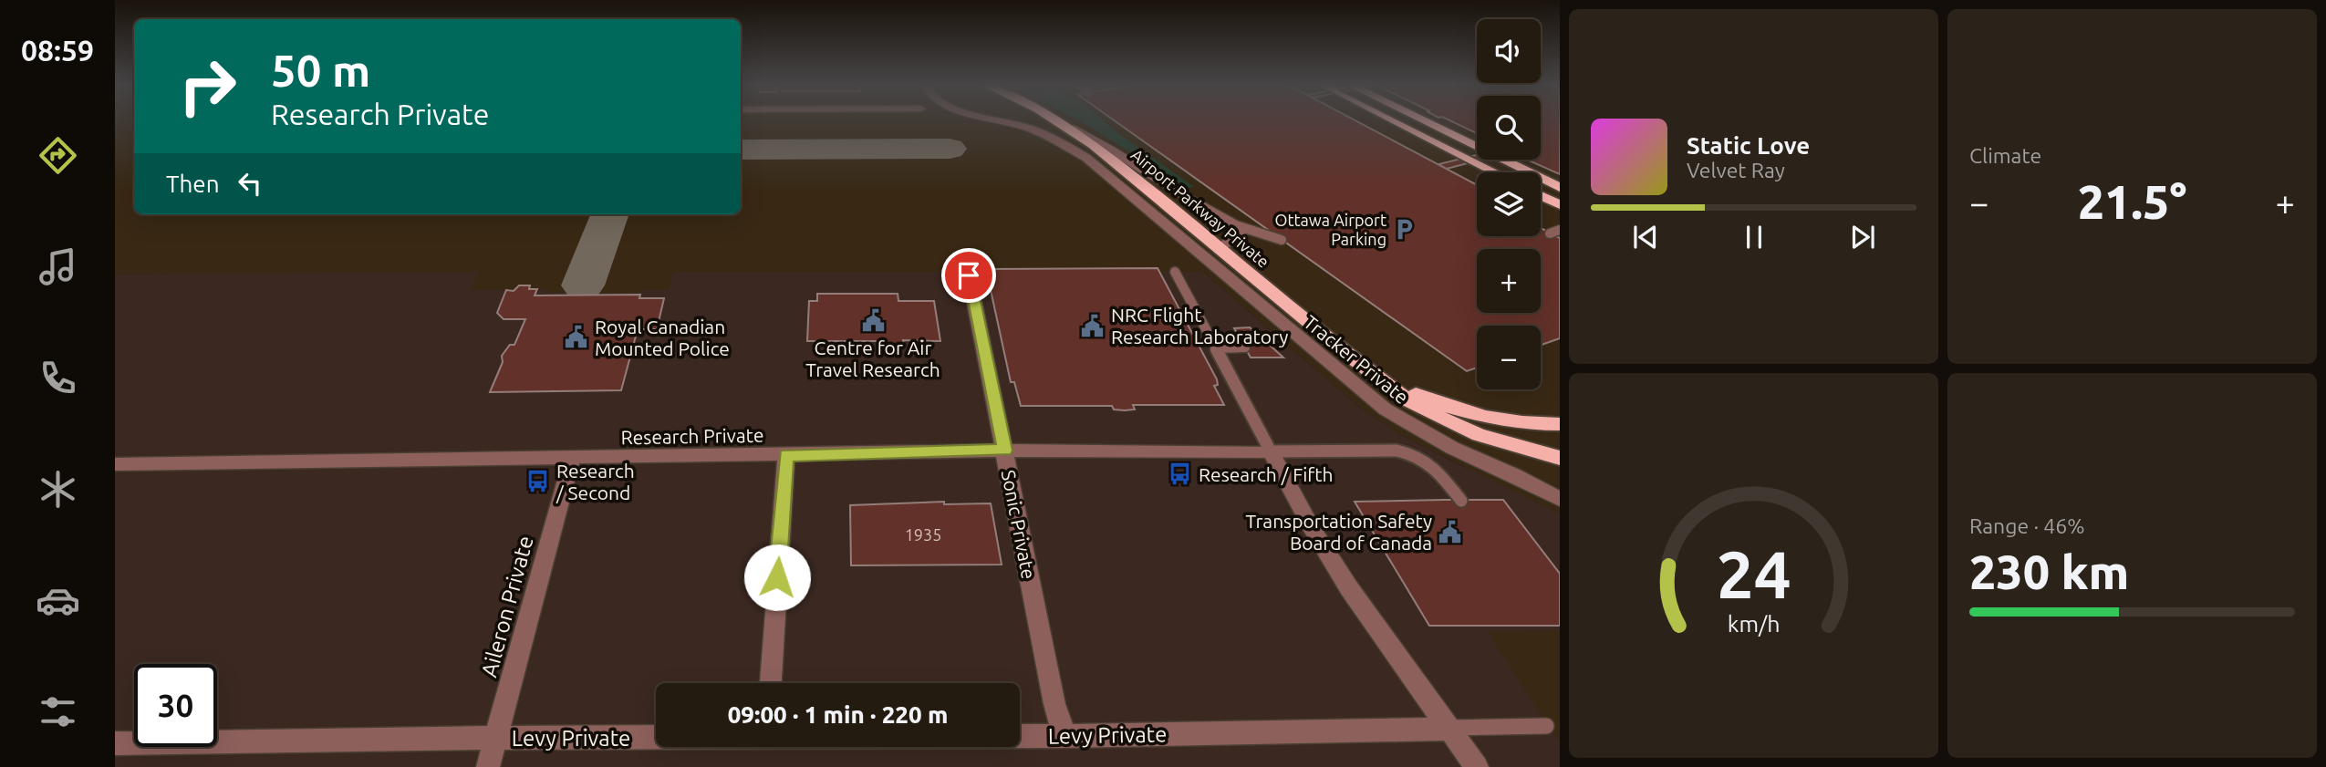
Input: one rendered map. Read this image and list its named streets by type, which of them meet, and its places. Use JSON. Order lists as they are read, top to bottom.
{
  "streets": {
    "highway": ["Airport Parkway Private"],
    "street": [
      "Tracker Private",
      "Research Private",
      "Sonic Private",
      "Aileron Private",
      "Levy Private"
    ]
  },
  "crossings": [
    ["Research Private", "Sonic Private"],
    ["Research Private", "Aileron Private"],
    ["Sonic Private", "Levy Private"],
    ["Aileron Private", "Levy Private"]
  ],
  "places": {
    "parking": ["Ottawa Airport Parking"],
    "public building": [
      "Centre for Air Travel Research",
      "NRC Flight Research Laboratory",
      "Royal Canadian Mounted Police",
      "Transportation Safety Board of Canada"
    ],
    "bus stop": ["Research / Fifth", "Research / Second"]
  },
  "house_numbers": ["1935"],
  "page": {
    "tabs": "08:59",
    "tile": [
      "Climate",
      ["Range · 46%", "230 km"]
    ],
    "map_buttons": ["+", "−"],
    "turn": ["50 m", "Research Private"],
    "song": ["Static Love", "Velvet Ray"],
    "then": "Then",
    "heat": ["−", "21.5°", "+"],
    "limit": "30",
    "trip": "09:00 · 1 min · 220 m",
    "gauge": ["24", "km/h"]
  }
}
